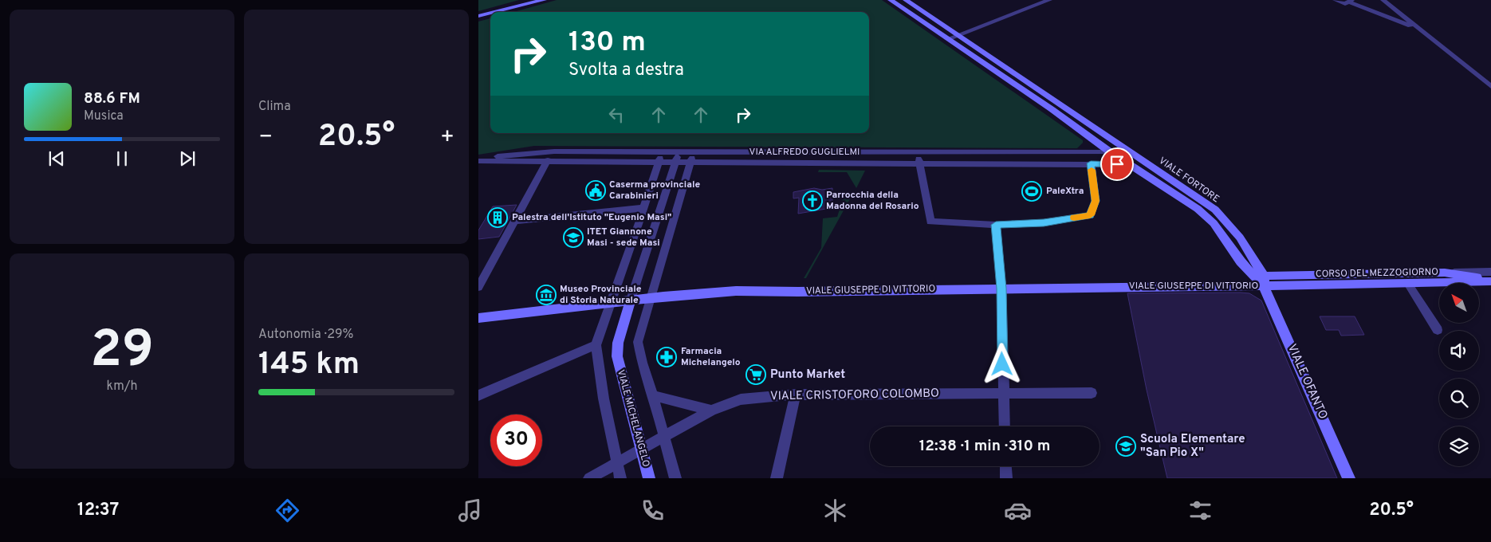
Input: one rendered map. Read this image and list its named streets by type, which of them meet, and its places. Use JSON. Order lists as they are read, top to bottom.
{
  "streets": {
    "main road": [
      "VIALE FORTORE",
      "CORSO DEL MEZZOGIORNO",
      "VIALE GIUSEPPE DI VITTORIO",
      "VIALE OFANTO",
      "VIALE MICHELANGELO"
    ],
    "street": ["VIA ALFREDO GUGLIELMI", "VIALE CRISTOFORO COLOMBO"]
  },
  "crossings": [
    ["VIA ALFREDO GUGLIELMI", "VIALE FORTORE"],
    ["VIA ALFREDO GUGLIELMI", "VIALE MICHELANGELO"],
    ["VIALE FORTORE", "CORSO DEL MEZZOGIORNO"],
    ["VIALE FORTORE", "VIALE GIUSEPPE DI VITTORIO"],
    ["VIALE FORTORE", "VIALE OFANTO"],
    ["CORSO DEL MEZZOGIORNO", "VIALE GIUSEPPE DI VITTORIO"],
    ["CORSO DEL MEZZOGIORNO", "VIALE OFANTO"],
    ["VIALE GIUSEPPE DI VITTORIO", "VIALE OFANTO"],
    ["VIALE GIUSEPPE DI VITTORIO", "VIALE MICHELANGELO"],
    ["VIALE CRISTOFORO COLOMBO", "VIALE MICHELANGELO"]
  ],
  "places": {
    "public building": ["Caserma provinciale Carabinieri"],
    "sports": ["PaleXtra"],
    "church": ["Parrocchia della Madonna del Rosario"],
    "building": ["Palestra dell'Istituto \"Eugenio Masi\""],
    "school or university": ["ITET Giannone Masi - sede Masi", "Scuola Elementare \"San Pio X\""],
    "museum": ["Museo Provinciale di Storia Naturale"],
    "pharmacy": ["Farmacia Michelangelo"],
    "supermarket": ["Punto Market"]
  },
  "north": "top left",
  "page": {
    "tile": [
      "Clima",
      ["29", "km/h"],
      ["Autonomia · 29%", "145 km"]
    ],
    "turn": ["130 m", "Svolta a destra"],
    "song": ["88.6 FM", "Musica"],
    "heat": ["−", "20.5°", "+"],
    "limit": "30",
    "trip": "12:38 · 1 min · 310 m",
    "tabs": ["12:37", "20.5°"]
  }
}
